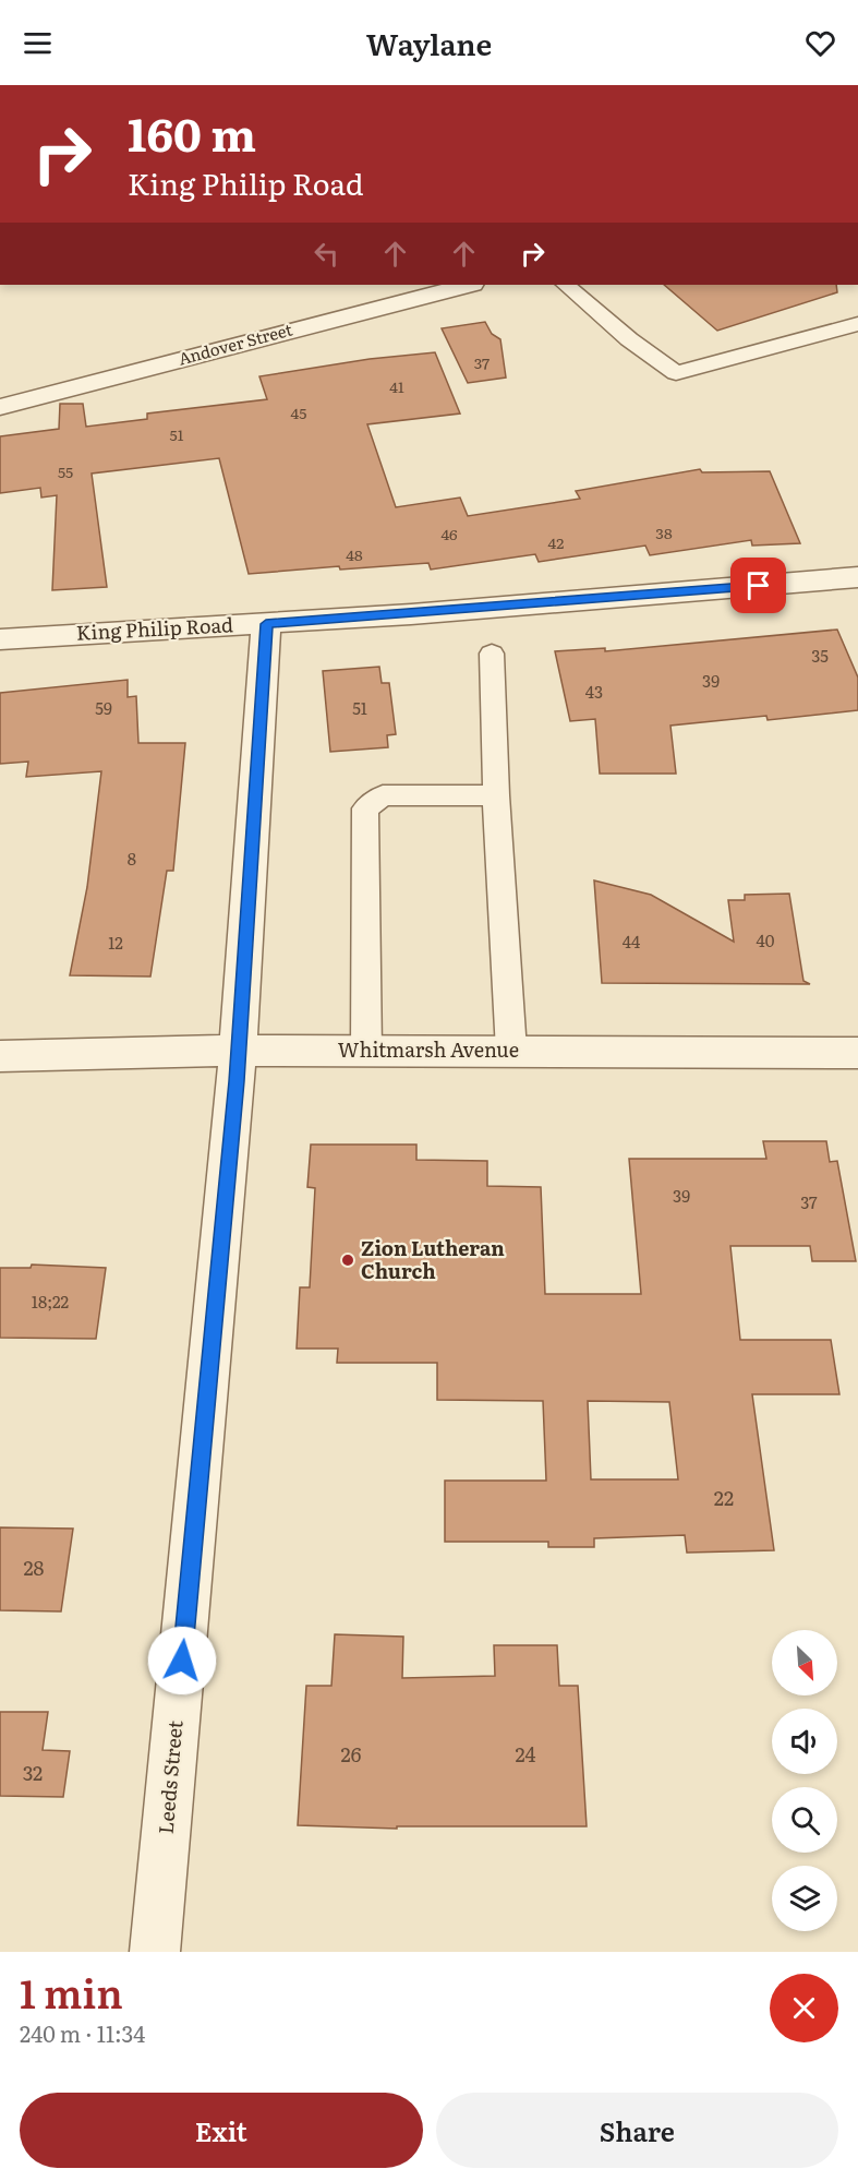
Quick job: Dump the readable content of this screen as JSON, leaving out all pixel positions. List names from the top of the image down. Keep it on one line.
{"streets":{"street":["Andover Street","King Philip Road","Whitmarsh Avenue","Leeds Street"]},"crossings":[["King Philip Road","Leeds Street"],["Whitmarsh Avenue","Leeds Street"]],"places":["Zion Lutheran Church"],"house_numbers":["37","41","45","51","55","38","46","42","48","35","39","43","59","51","8","40","44","12","39","37","18;22","22","28","26","24","32"],"north":"bottom right","page":{"header":"Waylane","turn":["160 m","King Philip Road"],"heading":["1 min","240 m · 11:34"],"buttons":["Exit","Share"]}}
